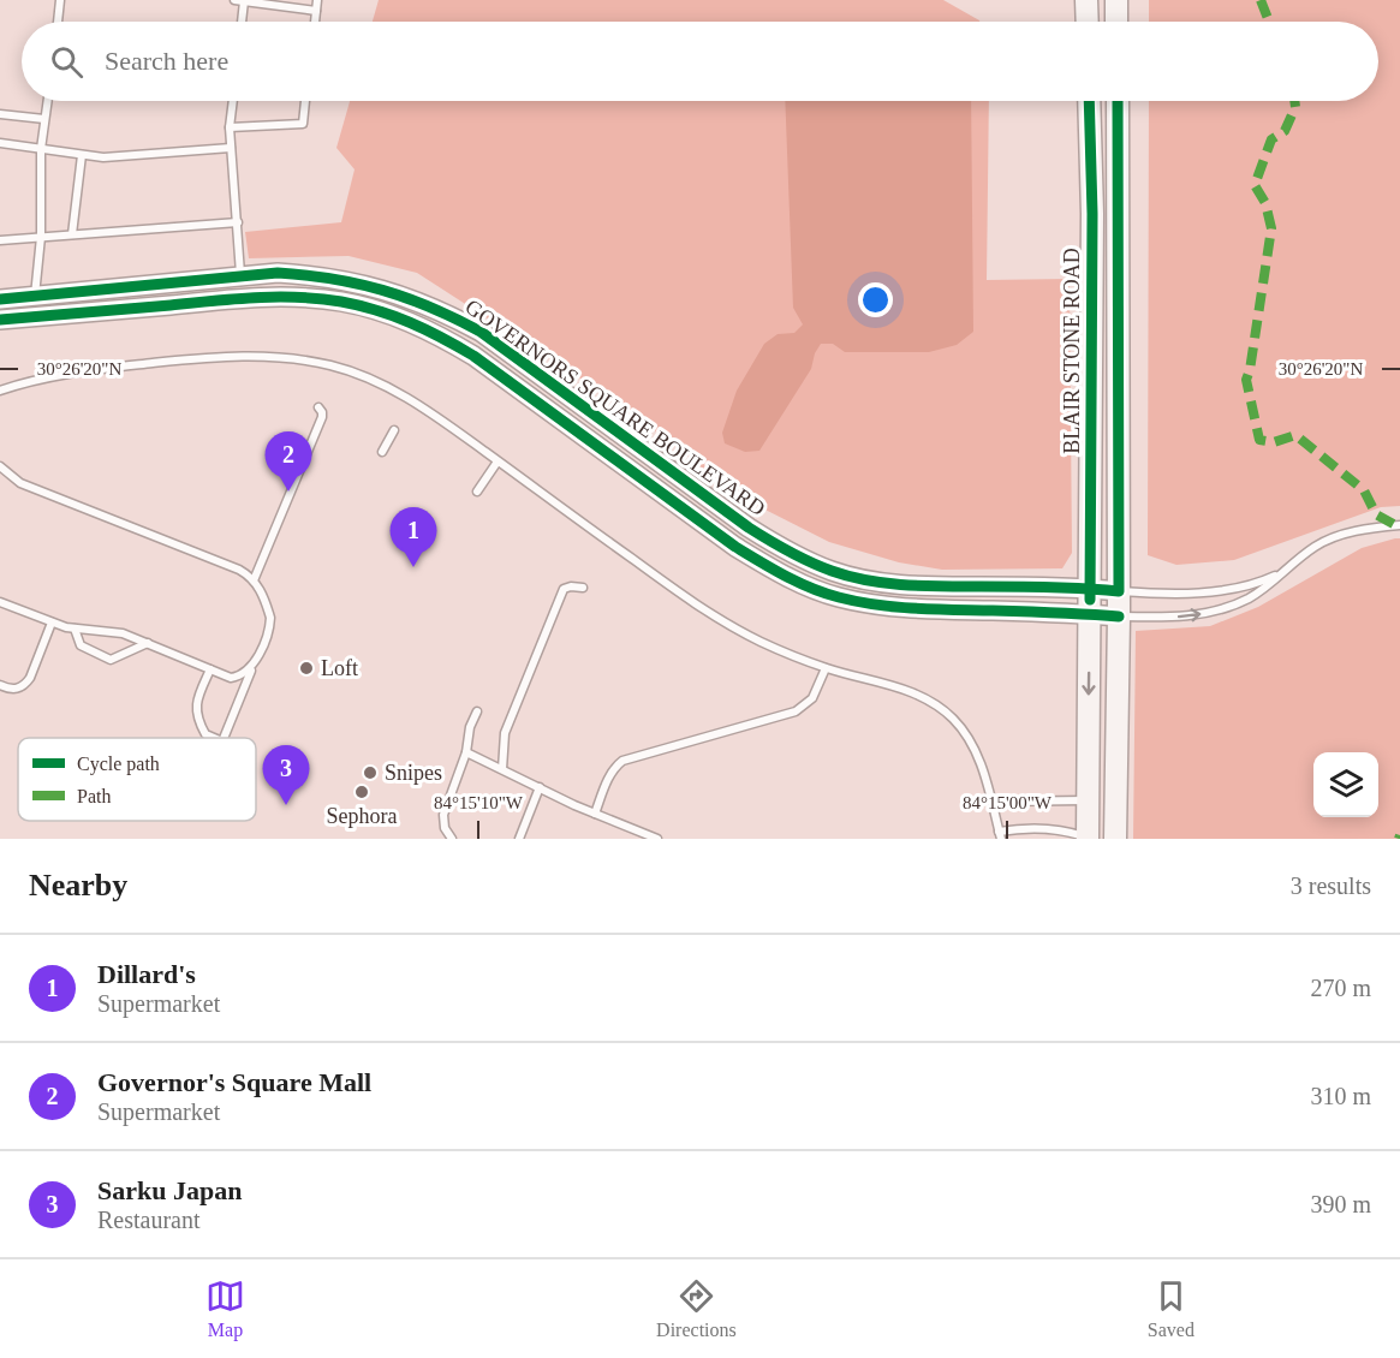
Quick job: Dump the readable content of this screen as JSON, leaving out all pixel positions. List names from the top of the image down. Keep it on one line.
{"streets":{"main road":["BLAIR STONE ROAD"],"street":["GOVERNORS SQUARE BOULEVARD"]},"crossings":[["BLAIR STONE ROAD","GOVERNORS SQUARE BOULEVARD"]],"places":["Loft","Snipes","Sephora"],"legend":["Cycle path","Path"],"page":{"search":"Search here","pins":["2","1","3"],"heading":["Nearby","3 results"],"list":[{"mark":"1","name":"Dillard's","note":"Supermarket","value":"270 m"},{"mark":"2","name":"Governor's Square Mall","note":"Supermarket","value":"310 m"},{"mark":"3","name":"Sarku Japan","note":"Restaurant","value":"390 m"}],"nav":["Map","Directions","Saved"]},"coordinates":["30°26'20\"N","84°15'10\"W","84°15'00\"W"]}
